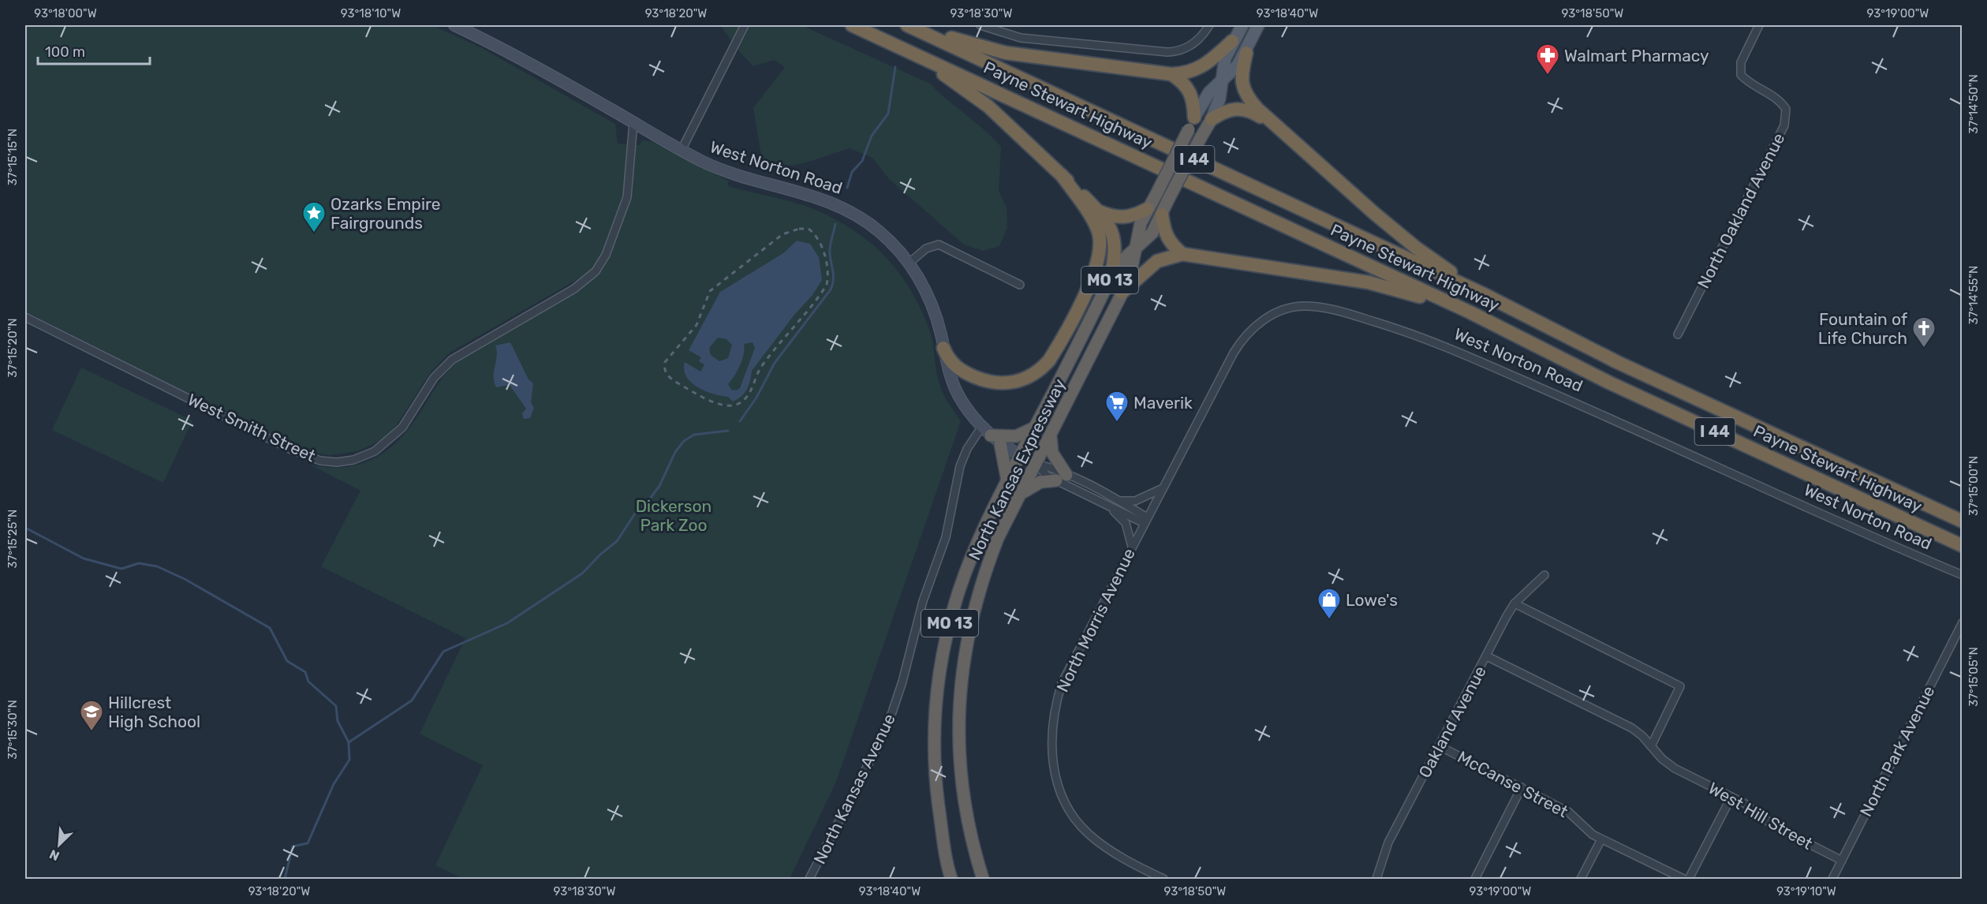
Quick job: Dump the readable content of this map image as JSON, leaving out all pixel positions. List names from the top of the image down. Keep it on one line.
{"streets":{"highway":["Payne Stewart Highway","I 44","MO 13","North Kansas Expressway"],"main road":["West Norton Road"],"street":["North Oakland Avenue","West Smith Street","North Morris Avenue","Oakland Avenue","North Park Avenue","McCanse Street","North Kansas Avenue","West Hill Street"]},"crossings":[["West Norton Road","West Smith Street"],["West Norton Road","North Kansas Expressway"],["West Norton Road","North Morris Avenue"],["West Norton Road","North Kansas Avenue"],["Oakland Avenue","McCanse Street"],["Oakland Avenue","West Hill Street"],["North Park Avenue","West Hill Street"]],"parks":["Dickerson Park Zoo"],"places":{"pharmacy":["Walmart Pharmacy"],"place":["Ozarks Empire Fairgrounds"],"church":["Fountain of Life Church"],"supermarket":["Maverik"],"shop":["Lowe's"],"school or university":["Hillcrest High School"]},"scale_bar":"100 m","north":"bottom left","coordinates":["93°18'00\"W","93°18'10\"W","93°18'20\"W","93°18'30\"W","93°18'40\"W","93°18'50\"W","93°19'00\"W","37°14'50\"N","37°15'15\"N","37°14'55\"N","37°15'20\"N","37°15'00\"N","37°15'25\"N","37°15'05\"N","37°15'30\"N","93°19'10\"W"]}
